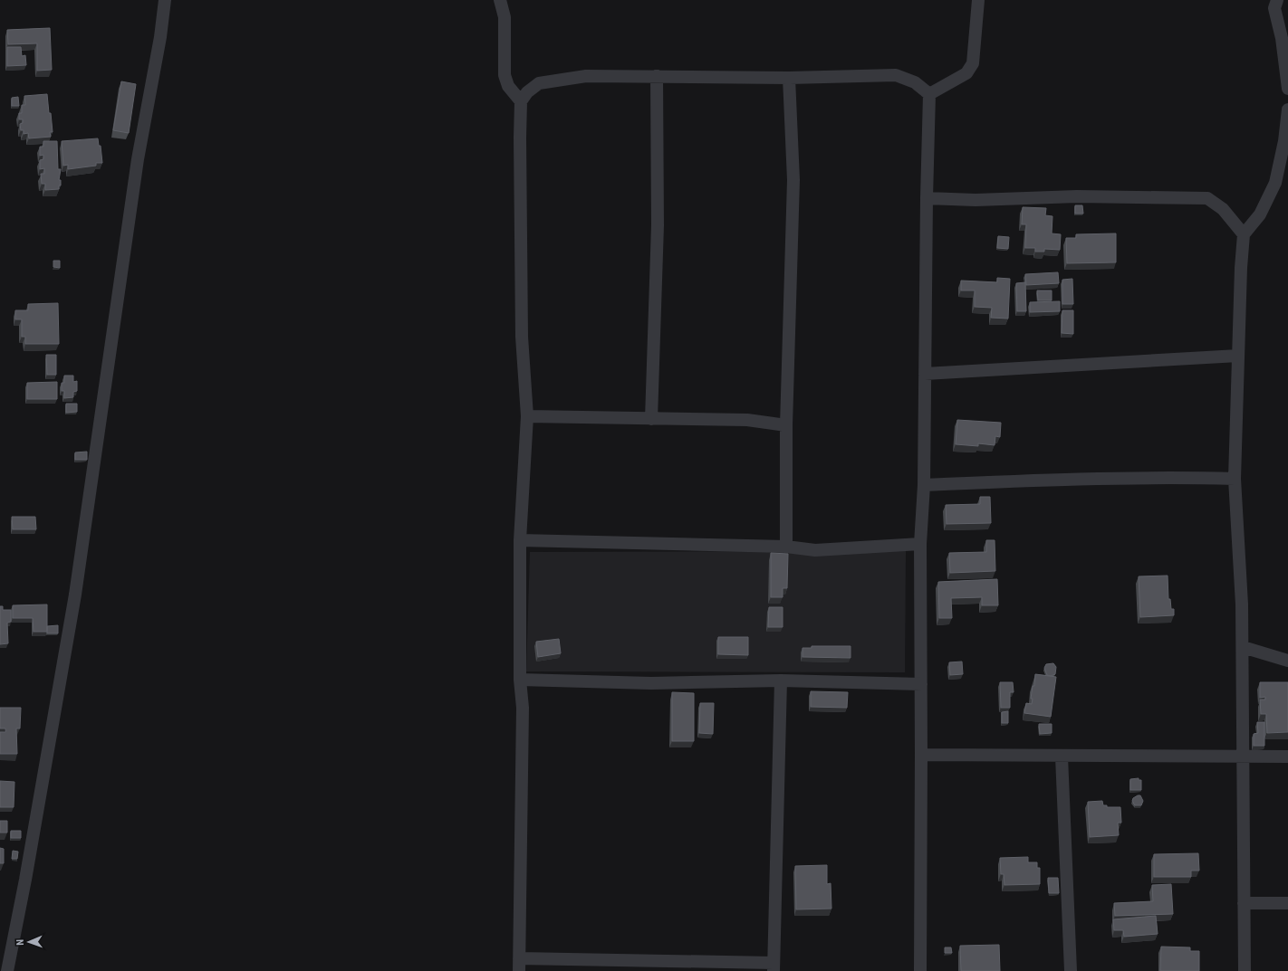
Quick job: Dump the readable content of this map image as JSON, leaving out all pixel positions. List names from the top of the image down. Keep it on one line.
{"north":"left"}
